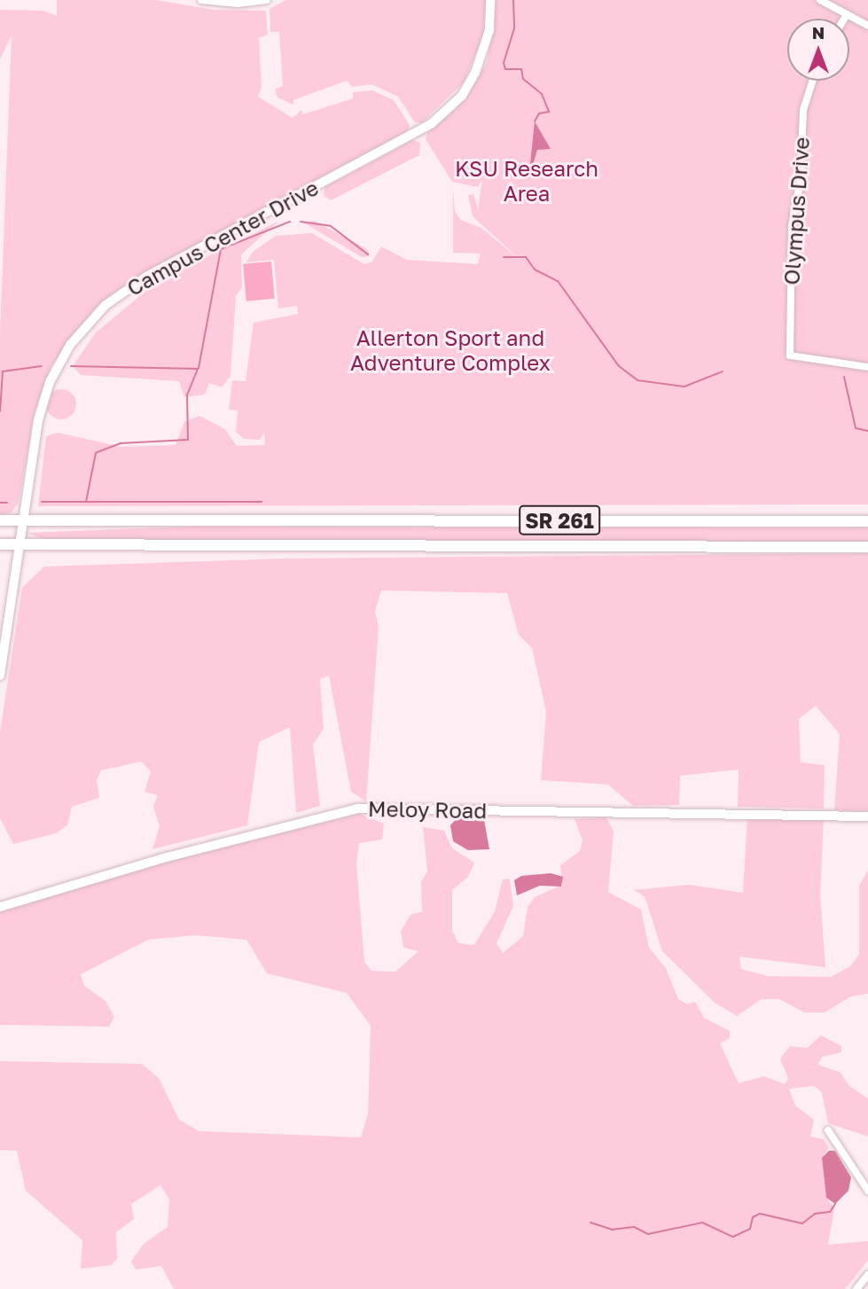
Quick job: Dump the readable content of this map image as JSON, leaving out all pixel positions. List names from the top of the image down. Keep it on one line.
{"streets":{"main road":["SR 261"],"street":["Olympus Drive","Campus Center Drive","Meloy Road"]},"crossings":[["Campus Center Drive","SR 261"]],"parks":["KSU Research Area","Allerton Sport and Adventure Complex"],"north":"top"}
